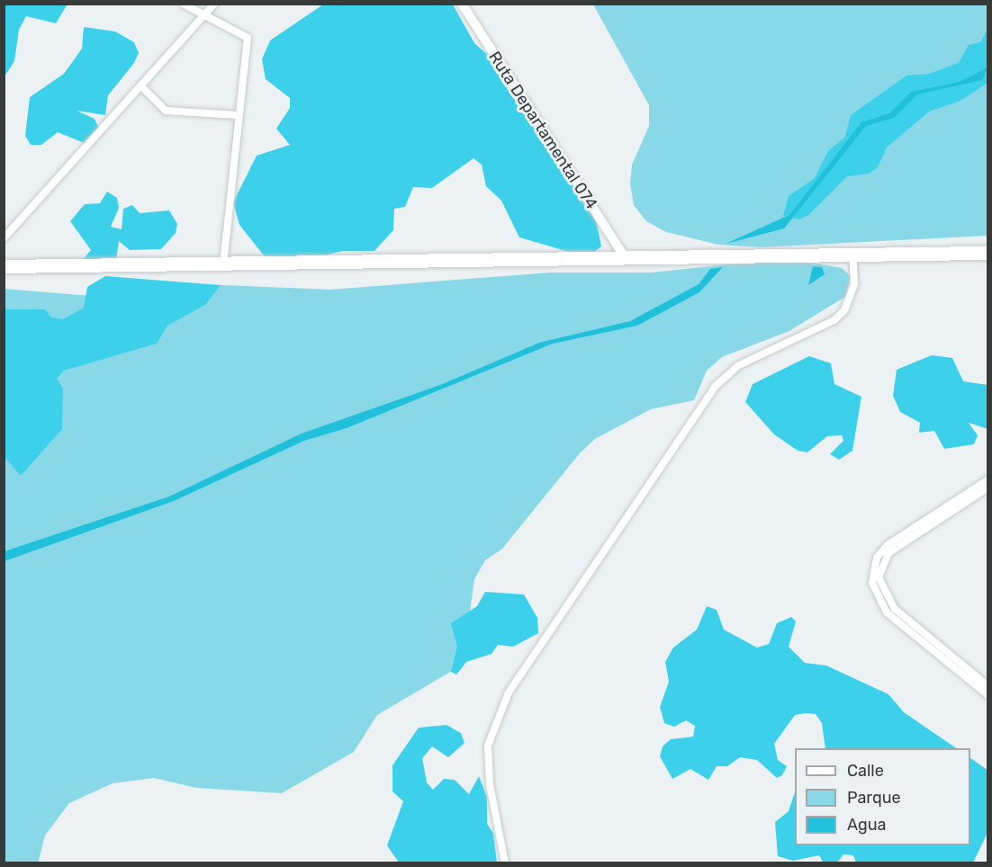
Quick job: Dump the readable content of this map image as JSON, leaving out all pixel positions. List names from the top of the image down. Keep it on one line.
{"streets":{"street":["Ruta Departamental 074"]},"legend":["Calle","Parque","Agua"]}
